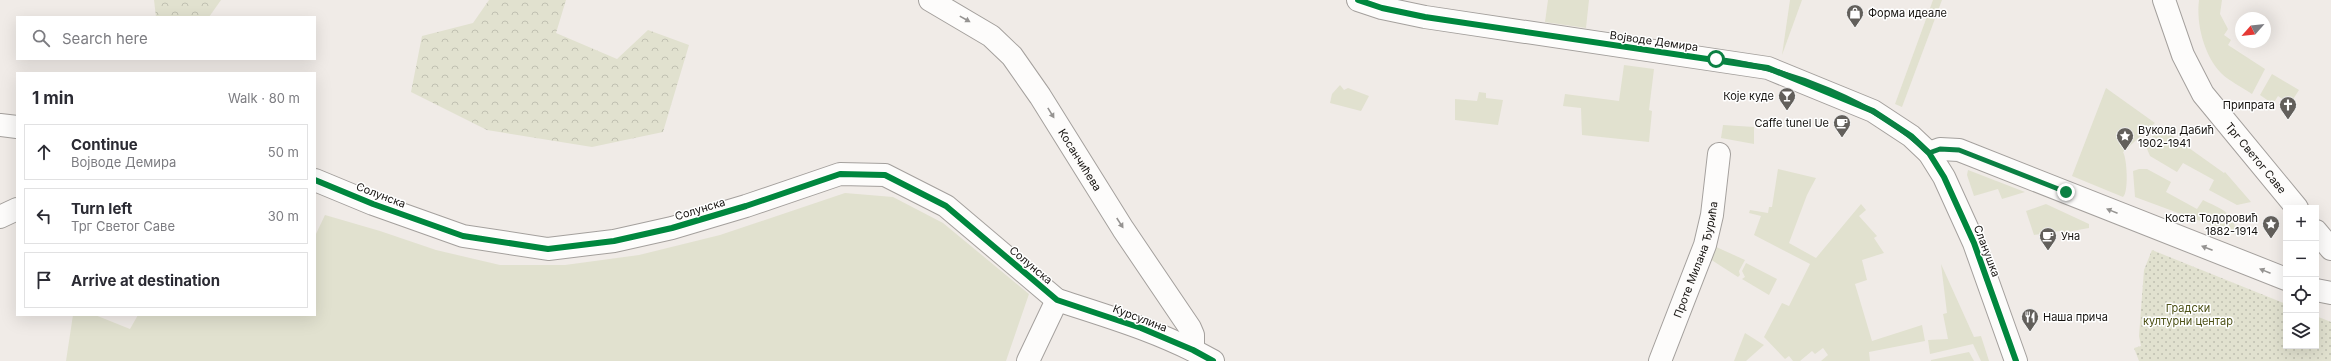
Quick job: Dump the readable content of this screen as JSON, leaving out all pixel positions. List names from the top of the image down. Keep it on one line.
{"streets":{"street":["Војводе Демира","Трг Светог Саве","Косанчићева","Солунска","Сланушка","Проте Милана Ђурића","Курсулина"]},"crossings":[["Војводе Демира","Сланушка"],["Косанчићева","Курсулина"],["Солунска","Курсулина"]],"one_way":["Косанчићева"],"parks":["Градски културни центар"],"places":{"shop":["Форма идеале"],"bar":["Које куде"],"church":["Припрата"],"cafe":["Caffe tunel Ue","Уна"],"place":["Вукола Дабић 1902-1941","Коста Тодоровић 1882-1914"],"restaurant":["Наша прича"]},"north":"bottom left","page":{"search":"Search here","heading":["1 min","Walk · 80 m"],"list":[["Continue","Војводе Демира","50 m"],["Turn left","Трг Светог Саве","30 m"],"Arrive at destination"],"map_buttons":["+","−"]}}
